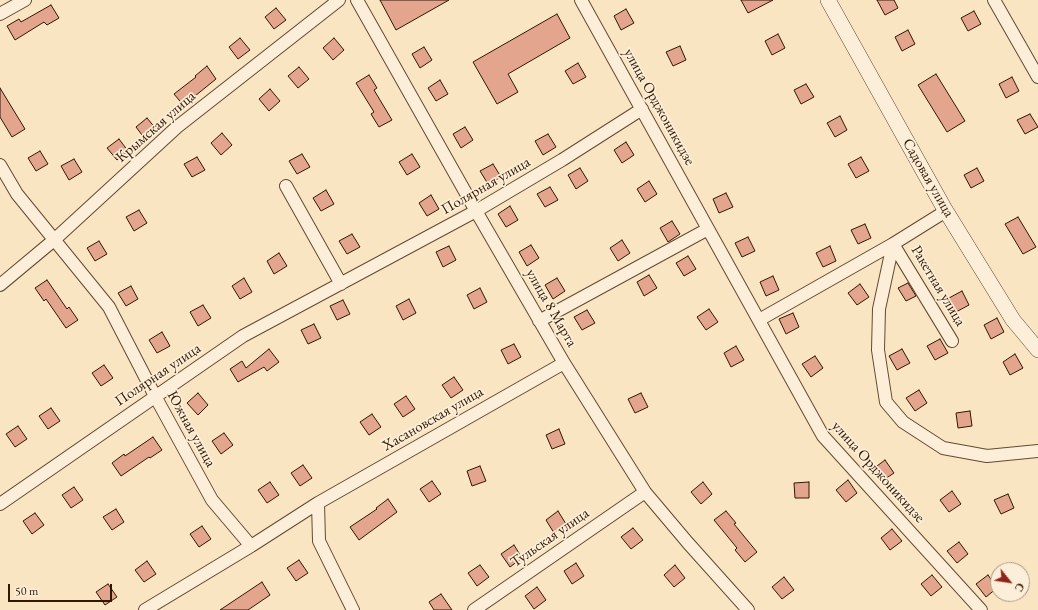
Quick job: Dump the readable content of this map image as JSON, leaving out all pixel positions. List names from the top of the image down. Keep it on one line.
{"streets":{"street":["улица Орджоникидзе","Крымская улица","Садовая улица","Полярная улица","Ракетная улица","улица 8 Марта","Хасановская улица","Южная улица","Тульская улица"]},"crossings":[["улица Орджоникидзе","Полярная улица"],["Крымская улица","Южная улица"],["Полярная улица","улица 8 Марта"],["Полярная улица","Южная улица"],["улица 8 Марта","Хасановская улица"],["улица 8 Марта","Тульская улица"]],"scale_bar":"50 m","north":"bottom right"}
